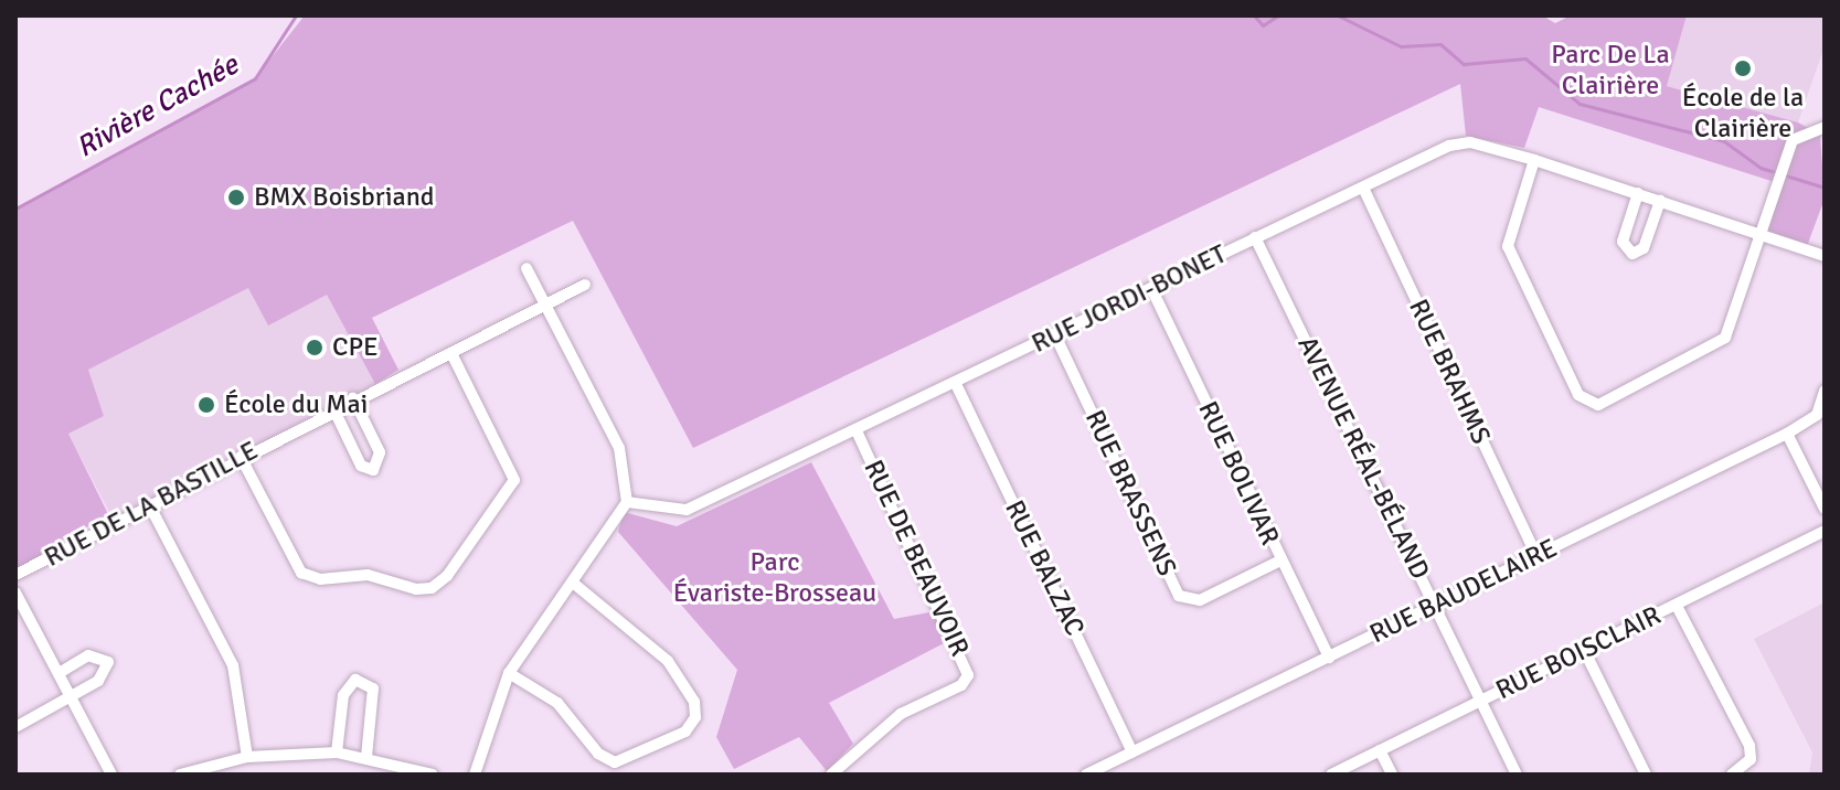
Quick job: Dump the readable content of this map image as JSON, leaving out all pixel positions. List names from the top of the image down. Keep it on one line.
{"streets":{"street":["RUE JORDI-BONET","RUE BRAHMS","AVENUE RÉAL-BÉLAND","RUE BOLIVAR","RUE BRASSENS","RUE DE LA BASTILLE","RUE DE BEAUVOIR","RUE BALZAC","RUE BAUDELAIRE","RUE BOISCLAIR"]},"crossings":[["RUE JORDI-BONET","RUE BRAHMS"],["RUE JORDI-BONET","AVENUE RÉAL-BÉLAND"],["RUE JORDI-BONET","RUE BOLIVAR"],["RUE JORDI-BONET","RUE BRASSENS"],["RUE JORDI-BONET","RUE DE BEAUVOIR"],["RUE JORDI-BONET","RUE BALZAC"],["RUE BRAHMS","RUE BAUDELAIRE"],["AVENUE RÉAL-BÉLAND","RUE BAUDELAIRE"],["AVENUE RÉAL-BÉLAND","RUE BOISCLAIR"],["RUE BOLIVAR","RUE BRASSENS"],["RUE BOLIVAR","RUE BAUDELAIRE"],["RUE BALZAC","RUE BAUDELAIRE"]],"water":["Rivière Cachée"],"parks":["Parc De La Clairière","Parc Évariste-Brosseau"],"places":["École de la Clairière","BMX Boisbriand","CPE","École du Mai"]}
